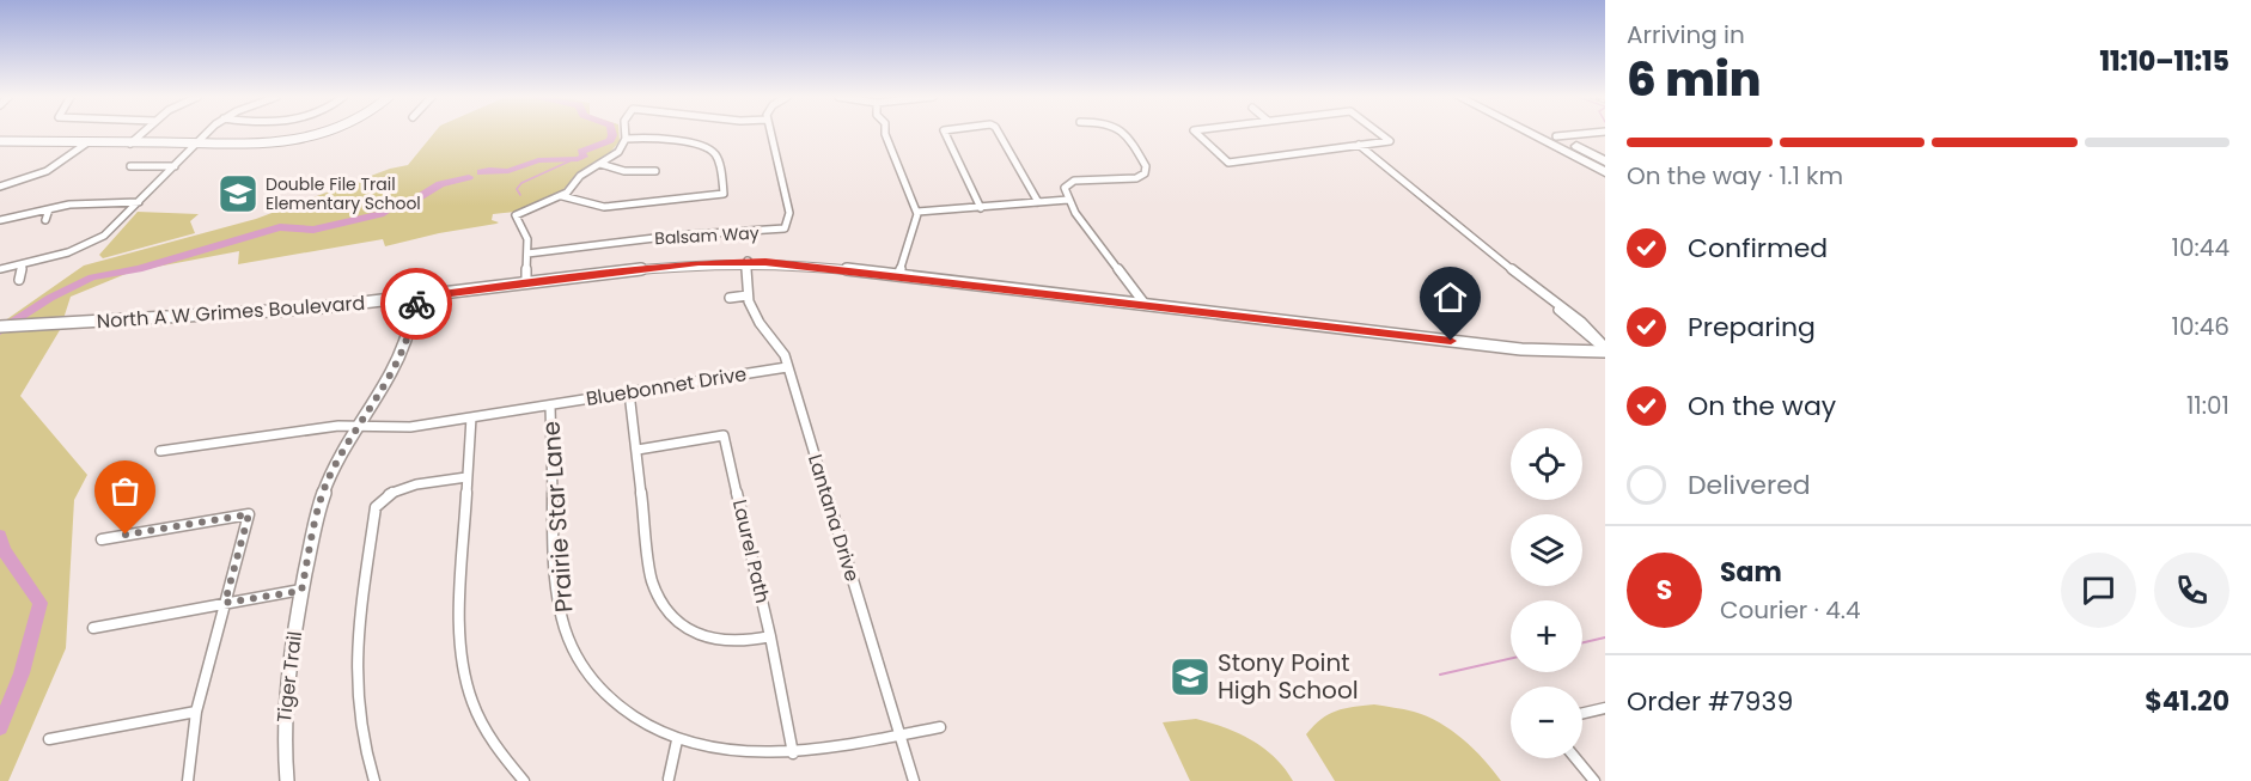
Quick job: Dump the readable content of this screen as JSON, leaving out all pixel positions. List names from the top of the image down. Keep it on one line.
{"streets":{"main road":["North A W Grimes Boulevard","Tiger Trail"],"street":["Balsam Way","Bluebonnet Drive","Prairie Star Lane","Lantana Drive","Laurel Path"]},"crossings":[["North A W Grimes Boulevard","Lantana Drive"],["North A W Grimes Boulevard","Tiger Trail"],["Bluebonnet Drive","Prairie Star Lane"],["Bluebonnet Drive","Lantana Drive"],["Bluebonnet Drive","Tiger Trail"],["Prairie Star Lane","Lantana Drive"],["Prairie Star Lane","Laurel Path"]],"places":{"school or university":["Double File Trail Elementary School","Stony Point High School"]},"page":{"heading":["6 min","Arriving in","11:10–11:15"],"panel":["Sam","Courier · 4.4","Order #7939","$41.20"],"bar":"On the way · 1.1 km","list":[["Confirmed","10:44"],["Preparing","10:46"],["On the way","11:01"],"Delivered"],"map_buttons":["+","−"],"round":"S"}}
